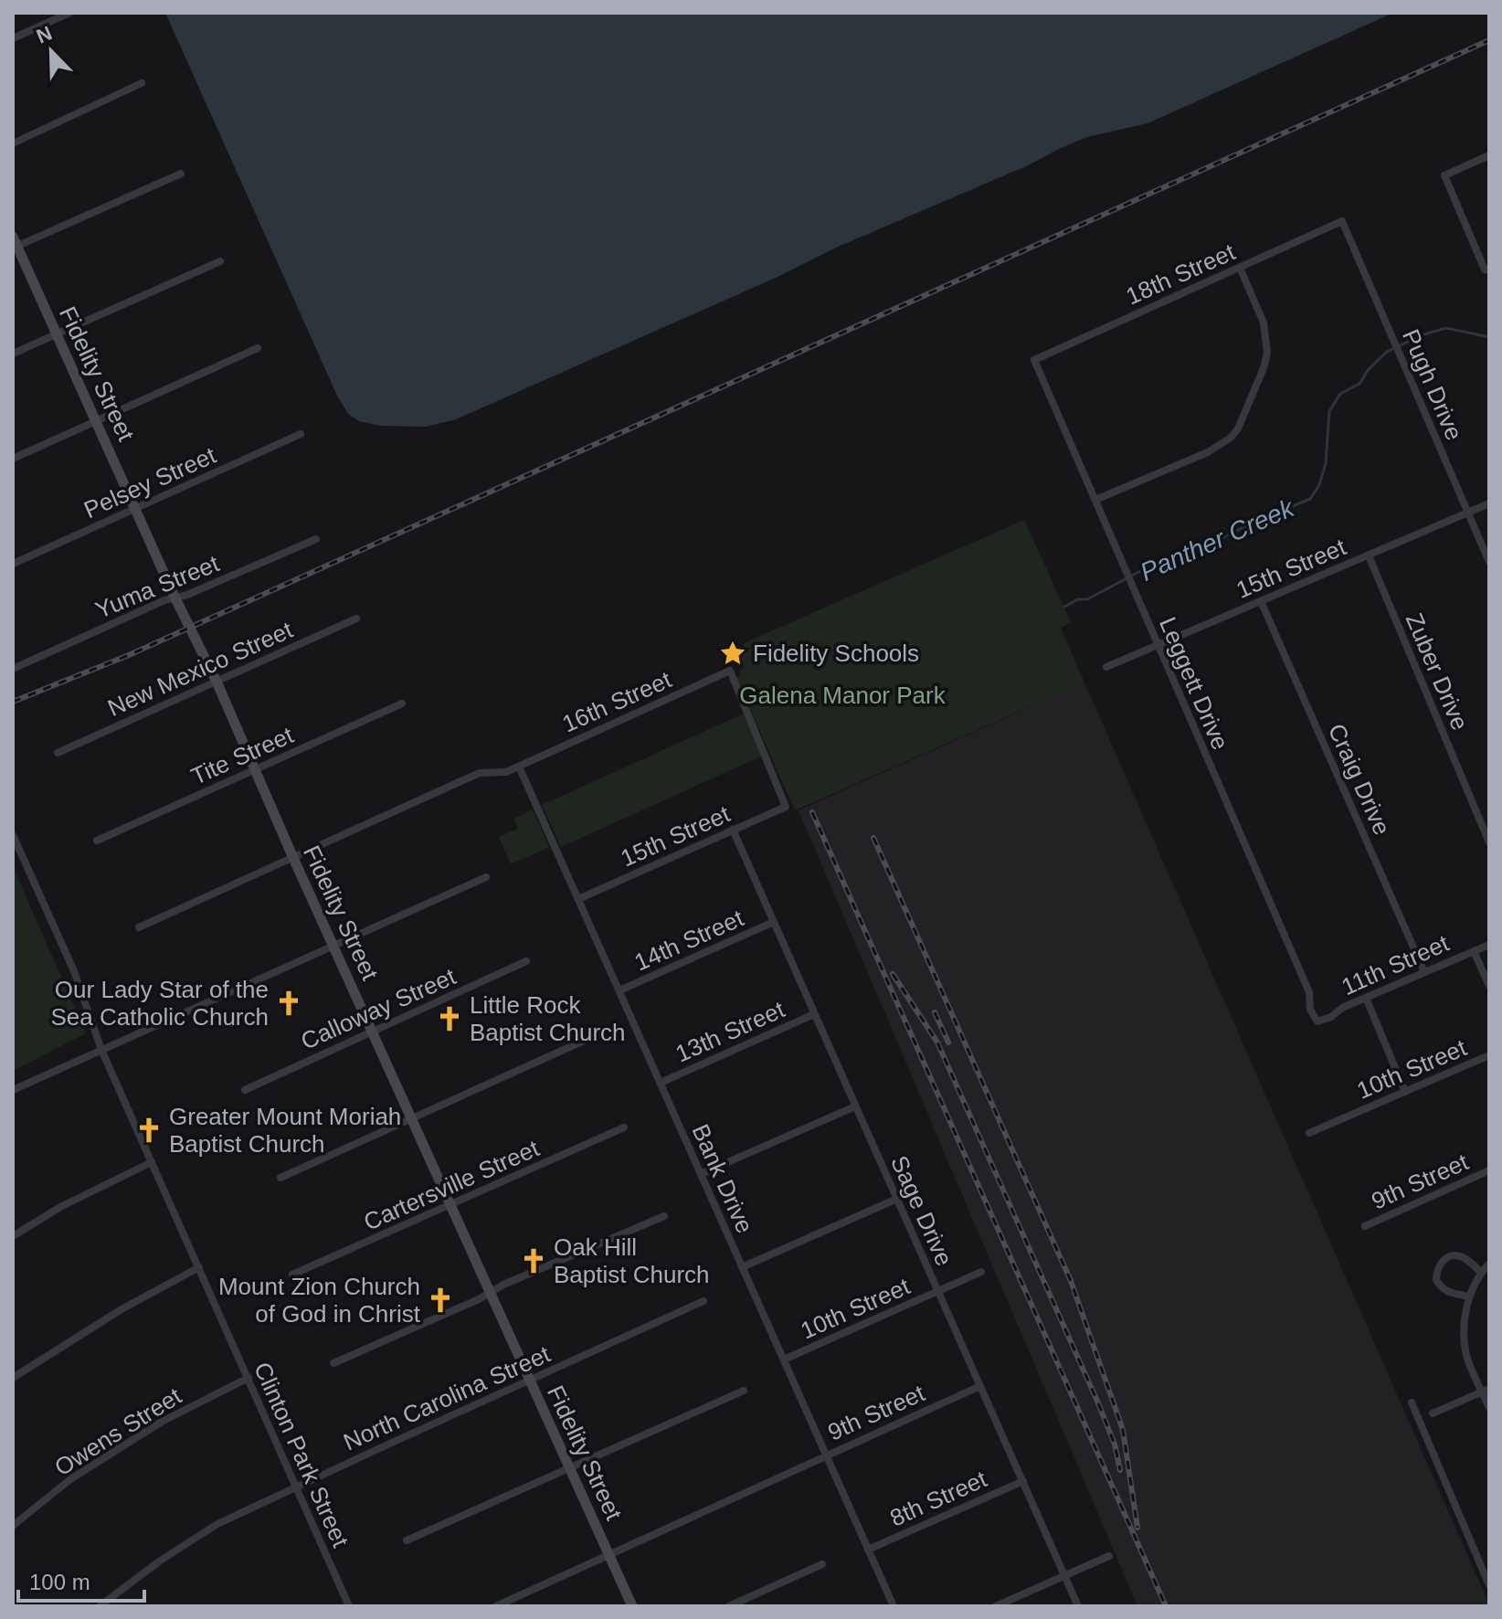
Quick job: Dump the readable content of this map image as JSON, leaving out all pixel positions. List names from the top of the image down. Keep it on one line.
{"streets":{"main road":["Fidelity Street"],"street":["18th Street","Pugh Drive","Pelsey Street","15th Street","Yuma Street","New Mexico Street","Zuber Drive","Leggett Drive","16th Street","Tite Street","Craig Drive","14th Street","11th Street","Calloway Street","13th Street","10th Street","Bank Drive","9th Street","Cartersville Street","Sage Drive","North Carolina Street","Owens Street","Clinton Park Street","8th Street"]},"crossings":[["18th Street","Pugh Drive"],["18th Street","Leggett Drive"],["Fidelity Street","Pelsey Street"],["Fidelity Street","Yuma Street"],["Fidelity Street","New Mexico Street"],["Fidelity Street","16th Street"],["Fidelity Street","Tite Street"],["Fidelity Street","Calloway Street"],["Fidelity Street","9th Street"],["Fidelity Street","Cartersville Street"],["Fidelity Street","North Carolina Street"],["Pugh Drive","15th Street"],["15th Street","Zuber Drive"],["15th Street","Leggett Drive"],["15th Street","16th Street"],["15th Street","Craig Drive"],["15th Street","Bank Drive"],["15th Street","Sage Drive"],["Leggett Drive","11th Street"],["16th Street","Bank Drive"],["Craig Drive","11th Street"],["14th Street","Bank Drive"],["14th Street","Sage Drive"],["13th Street","Bank Drive"],["13th Street","Sage Drive"],["10th Street","Bank Drive"],["10th Street","Sage Drive"],["Bank Drive","9th Street"],["Bank Drive","8th Street"],["9th Street","Sage Drive"],["Sage Drive","8th Street"],["North Carolina Street","Clinton Park Street"],["Owens Street","Clinton Park Street"]],"water":["Panther Creek"],"parks":["Galena Manor Park"],"places":{"place":["Fidelity Schools"],"church":["Our Lady Star of the Sea Catholic Church","Little Rock Baptist Church","Greater Mount Moriah Baptist Church","Oak Hill Baptist Church","Mount Zion Church of God in Christ"]},"scale_bar":"100 m","north":"top left"}
